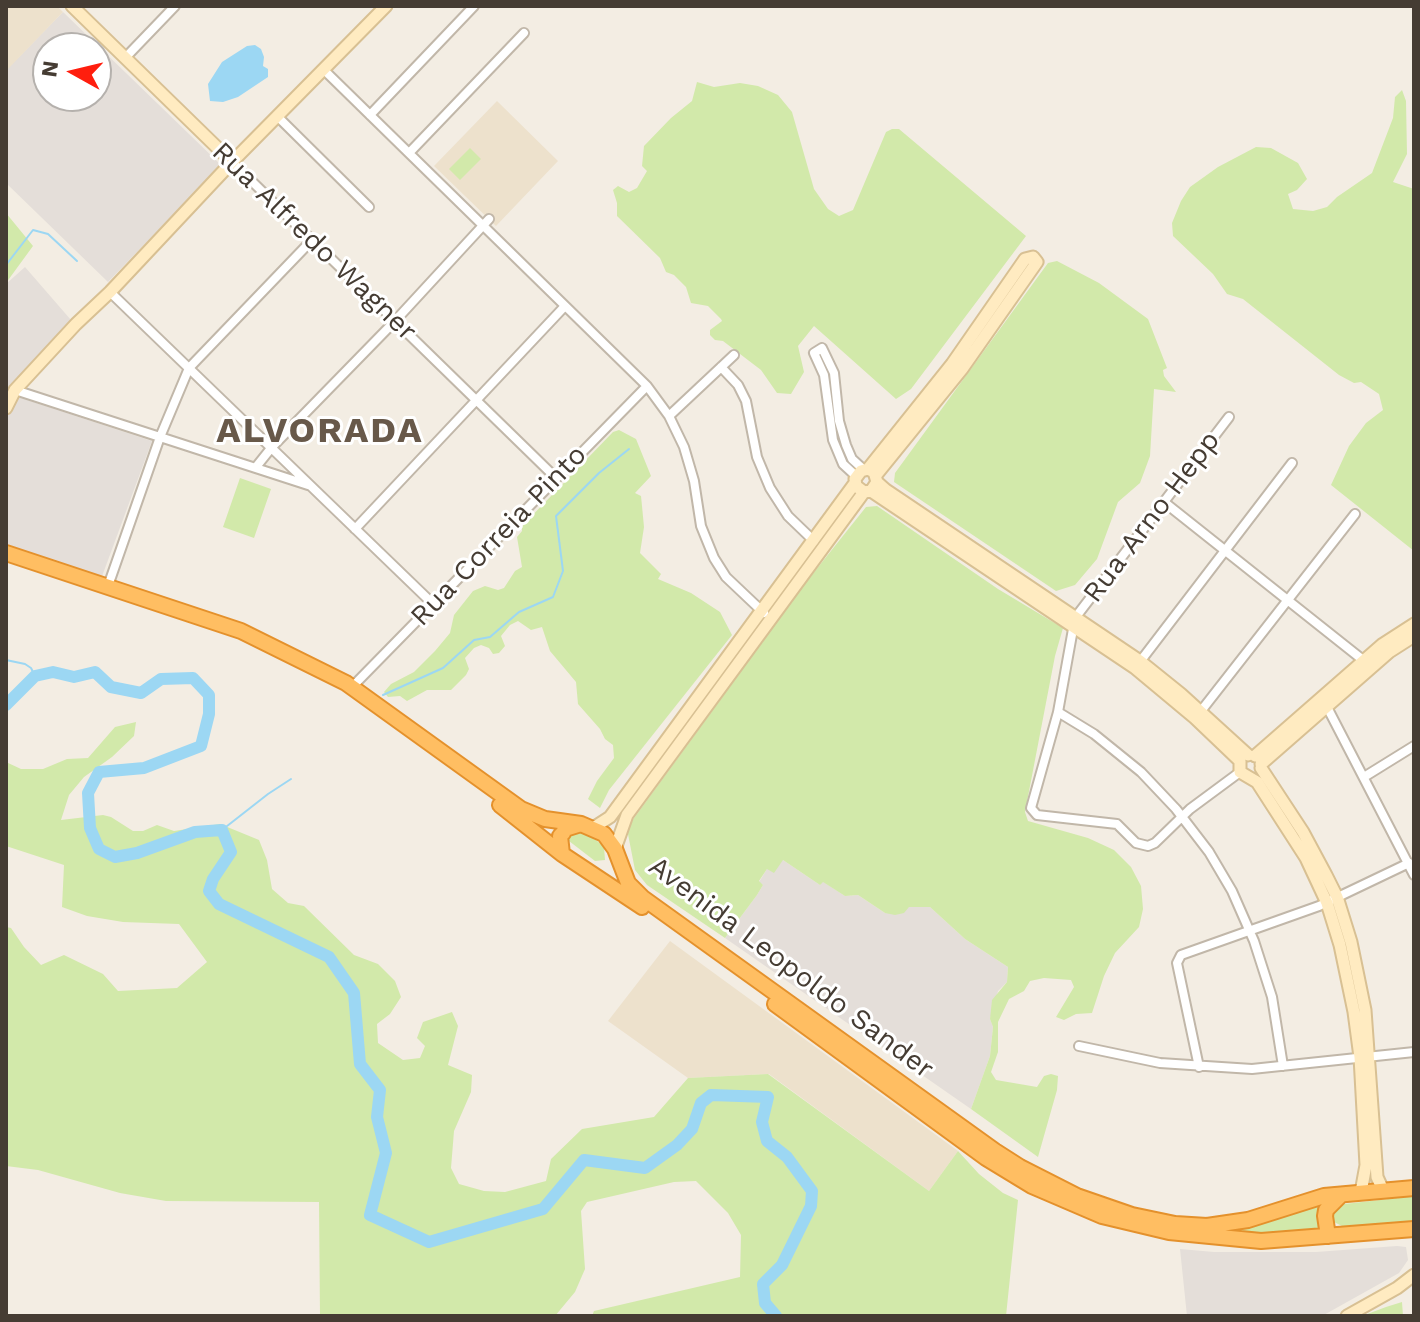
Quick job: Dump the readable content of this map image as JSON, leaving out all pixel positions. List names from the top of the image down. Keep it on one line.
{"streets":{"highway":["Avenida Leopoldo Sander"],"street":["Rua Alfredo Wagner","Rua Arno Hepp","Rua Correia Pinto"]},"crossings":[["Rua Alfredo Wagner","Rua Correia Pinto"]],"districts":["ALVORADA"],"north":"left"}
